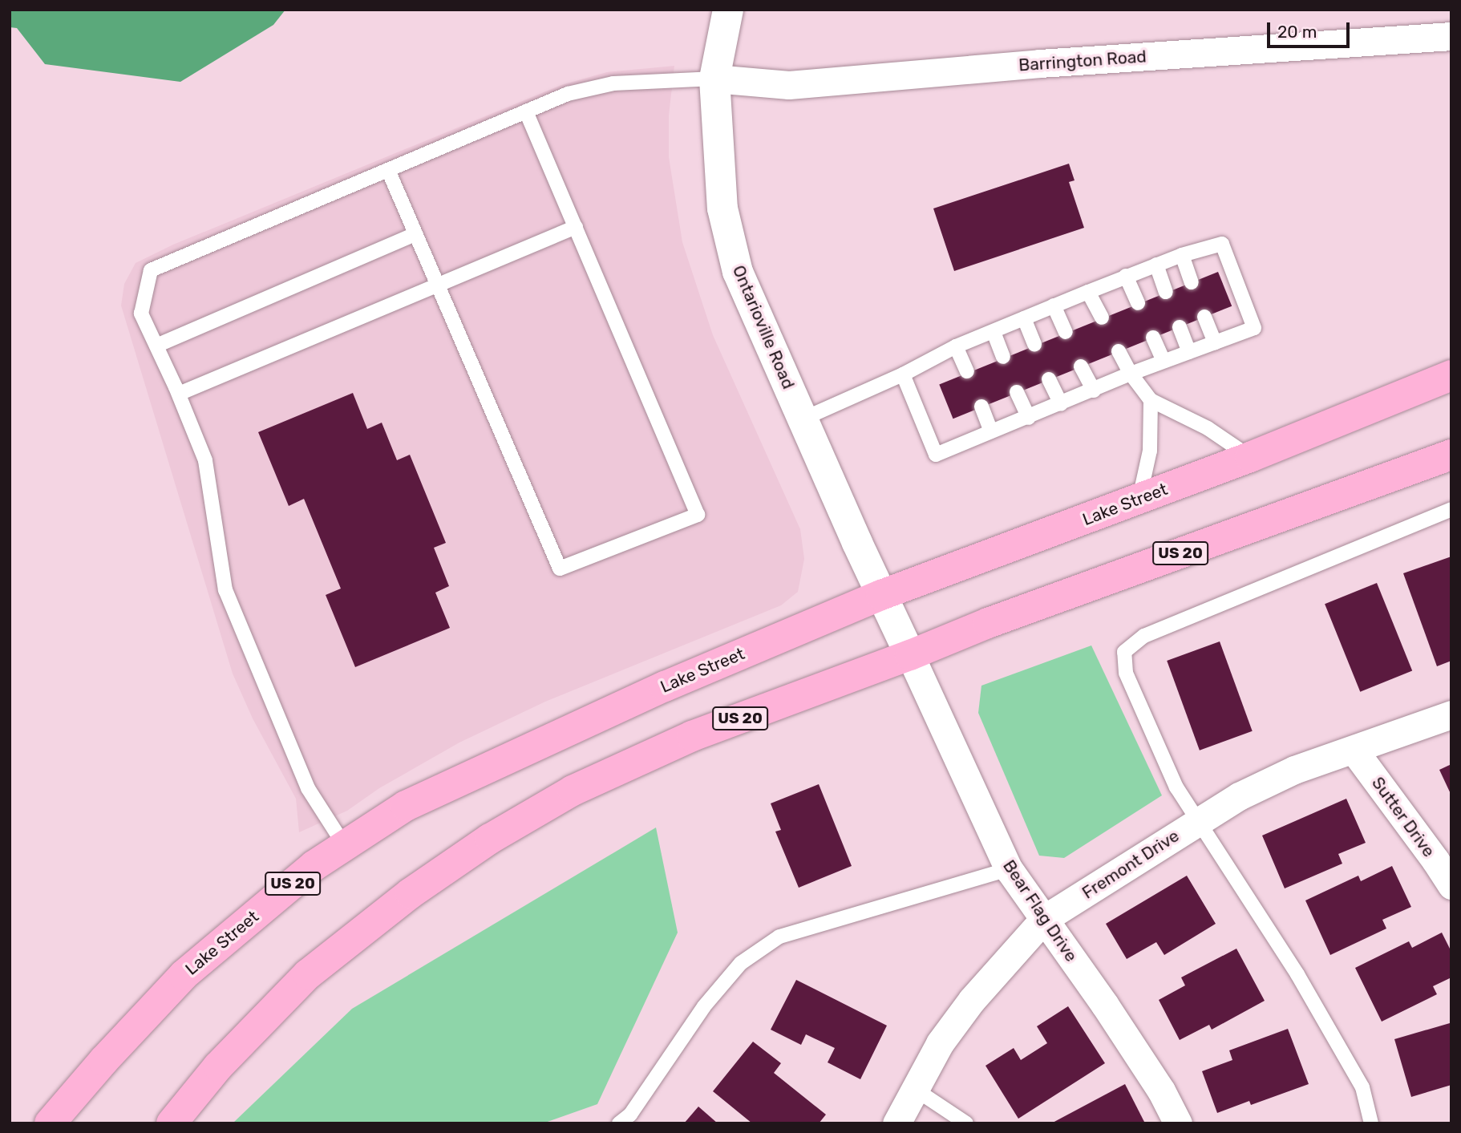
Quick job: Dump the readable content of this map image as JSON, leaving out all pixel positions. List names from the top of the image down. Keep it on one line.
{"streets":{"highway":["Lake Street","US 20"],"street":["Barrington Road","Ontarioville Road","Sutter Drive","Fremont Drive","Bear Flag Drive"]},"crossings":[["Barrington Road","Ontarioville Road"],["Ontarioville Road","Lake Street"],["Ontarioville Road","Bear Flag Drive"],["Lake Street","Bear Flag Drive"],["US 20","Bear Flag Drive"],["Sutter Drive","Fremont Drive"],["Fremont Drive","Bear Flag Drive"]],"scale_bar":"20 m"}
